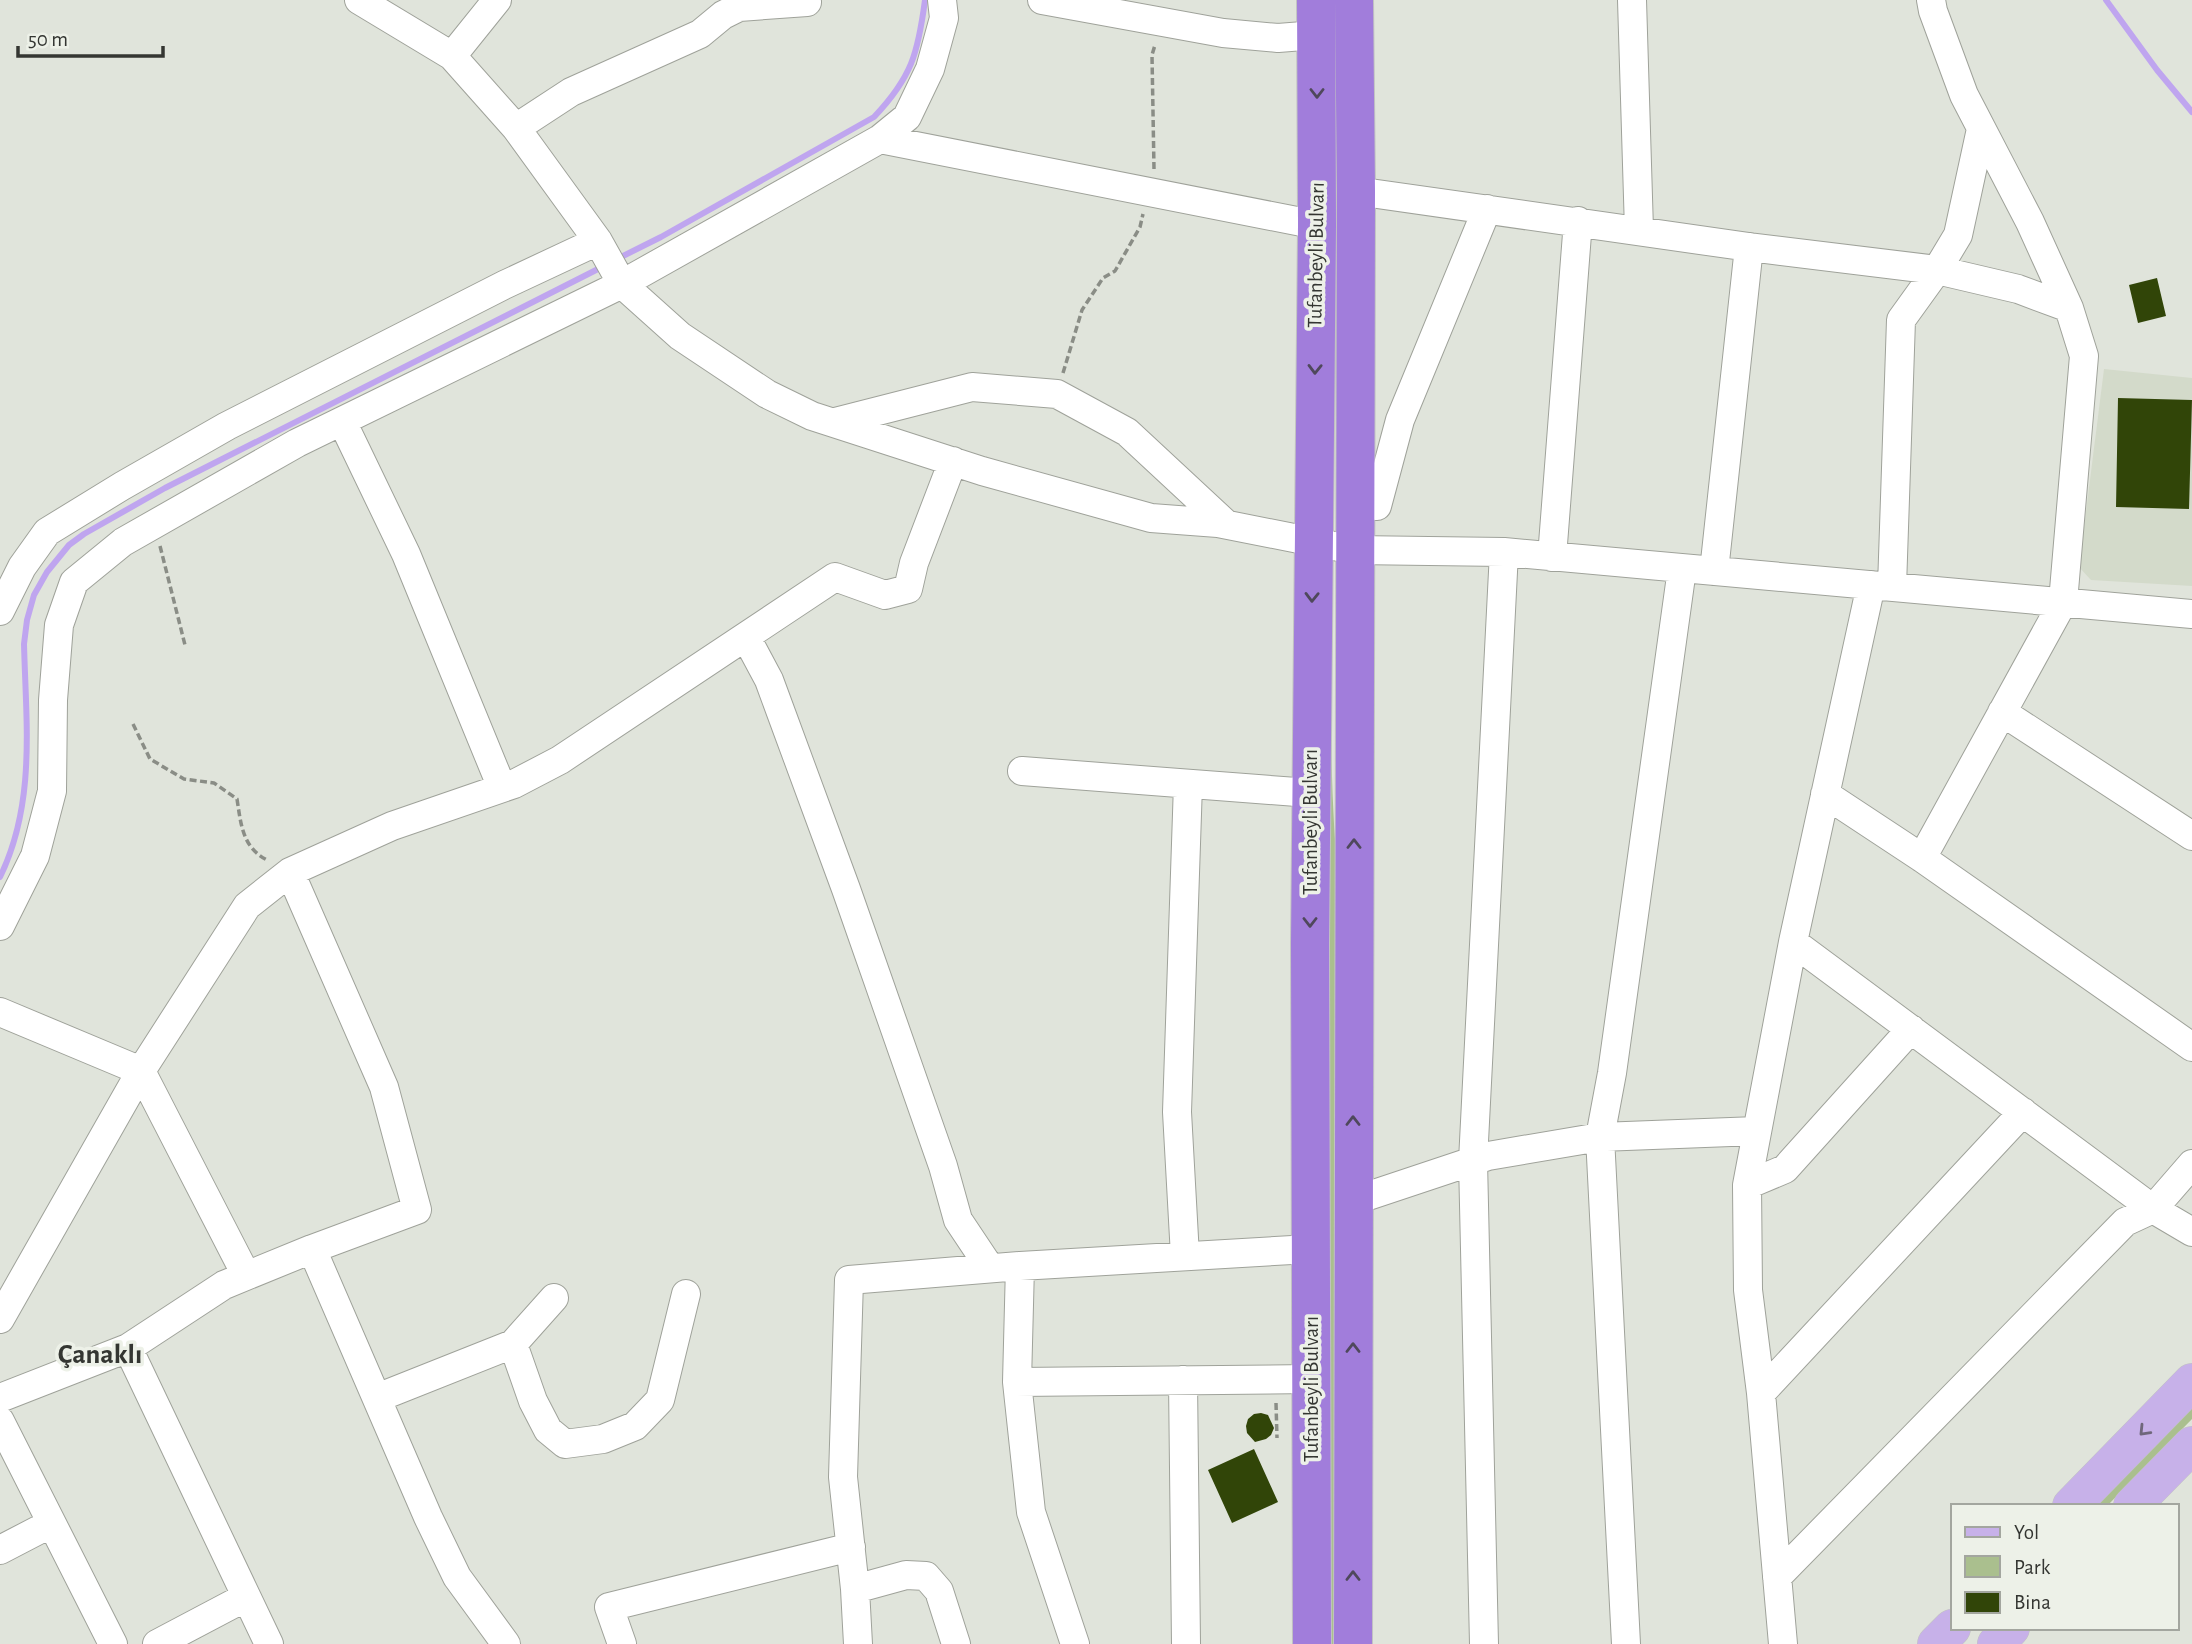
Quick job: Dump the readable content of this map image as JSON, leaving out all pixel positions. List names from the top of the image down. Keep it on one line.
{"streets":{"highway":["Tufanbeyli Bulvarı"]},"districts":["Çanaklı"],"legend":["Yol","Park","Bina"],"scale_bar":"50 m"}
